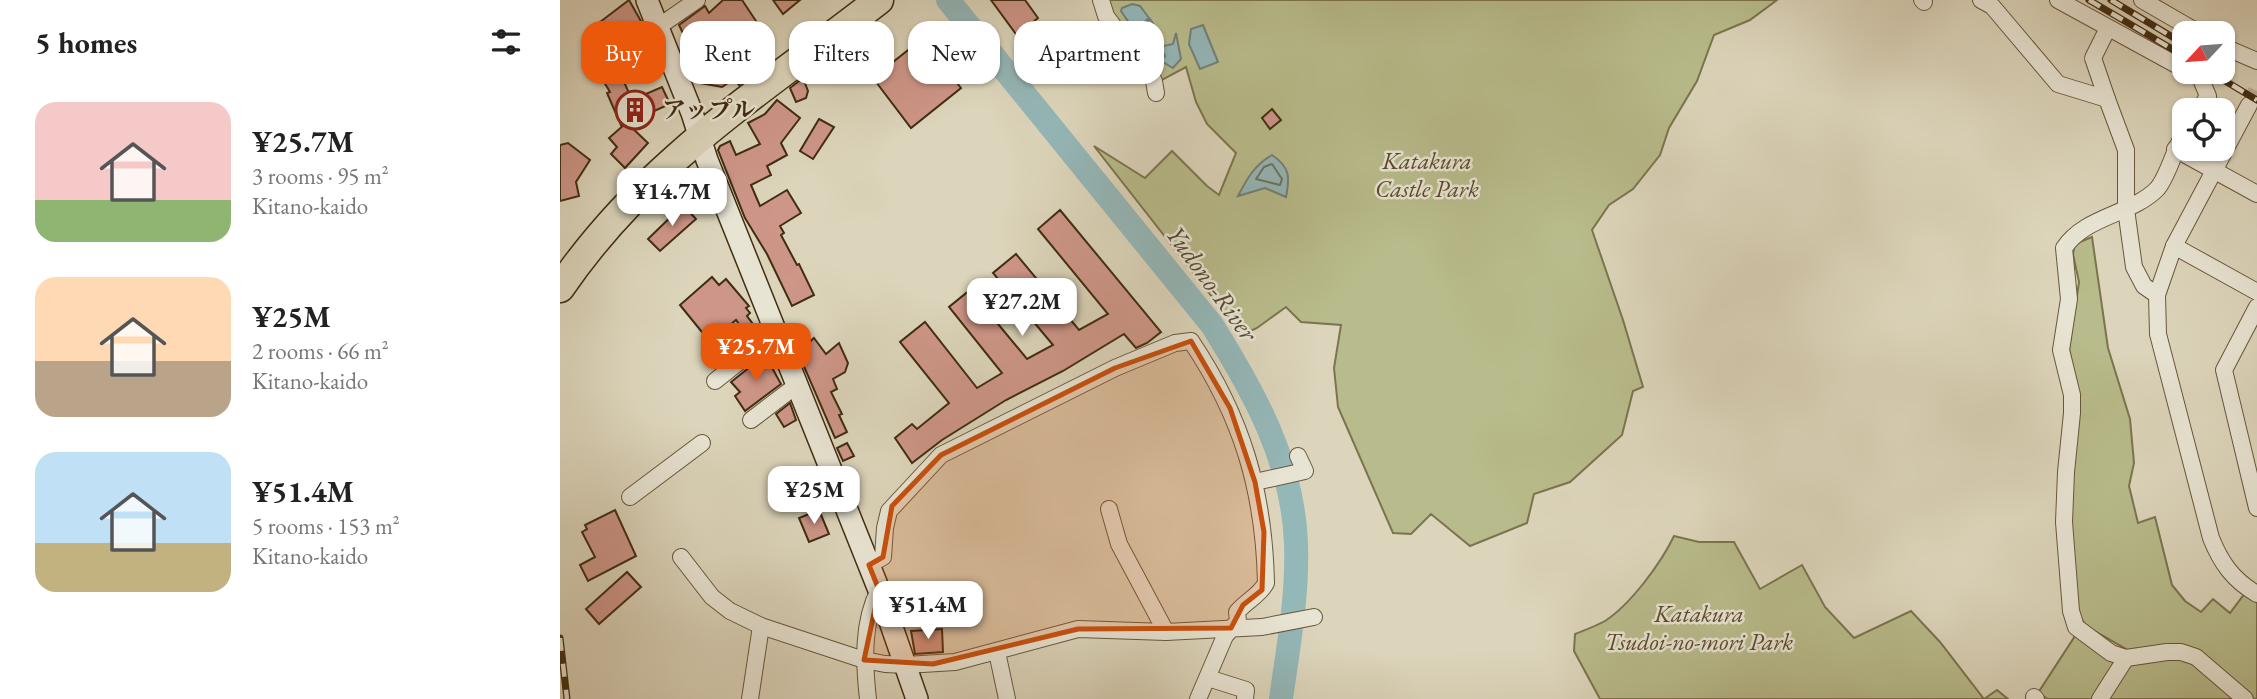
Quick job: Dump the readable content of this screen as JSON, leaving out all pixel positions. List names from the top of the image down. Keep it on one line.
{"water":["Yudono-River"],"parks":["Katakura Castle Park","Katakura Tsudoi-no-mori Park"],"places":{"building":["アップル"]},"north":"bottom left","page":{"heading":"5 homes","chip":["Buy","Rent","Filters","New","Apartment"],"list":[{"name":"¥25.7M","note":"3 rooms · 95 m² · Kitano-kaido"},{"name":"¥25M","note":"2 rooms · 66 m² · Kitano-kaido"},{"name":"¥51.4M","note":"5 rooms · 153 m² · Kitano-kaido"}],"price":["¥14.7M","¥27.2M","¥25.7M","¥25M","¥51.4M"]}}
